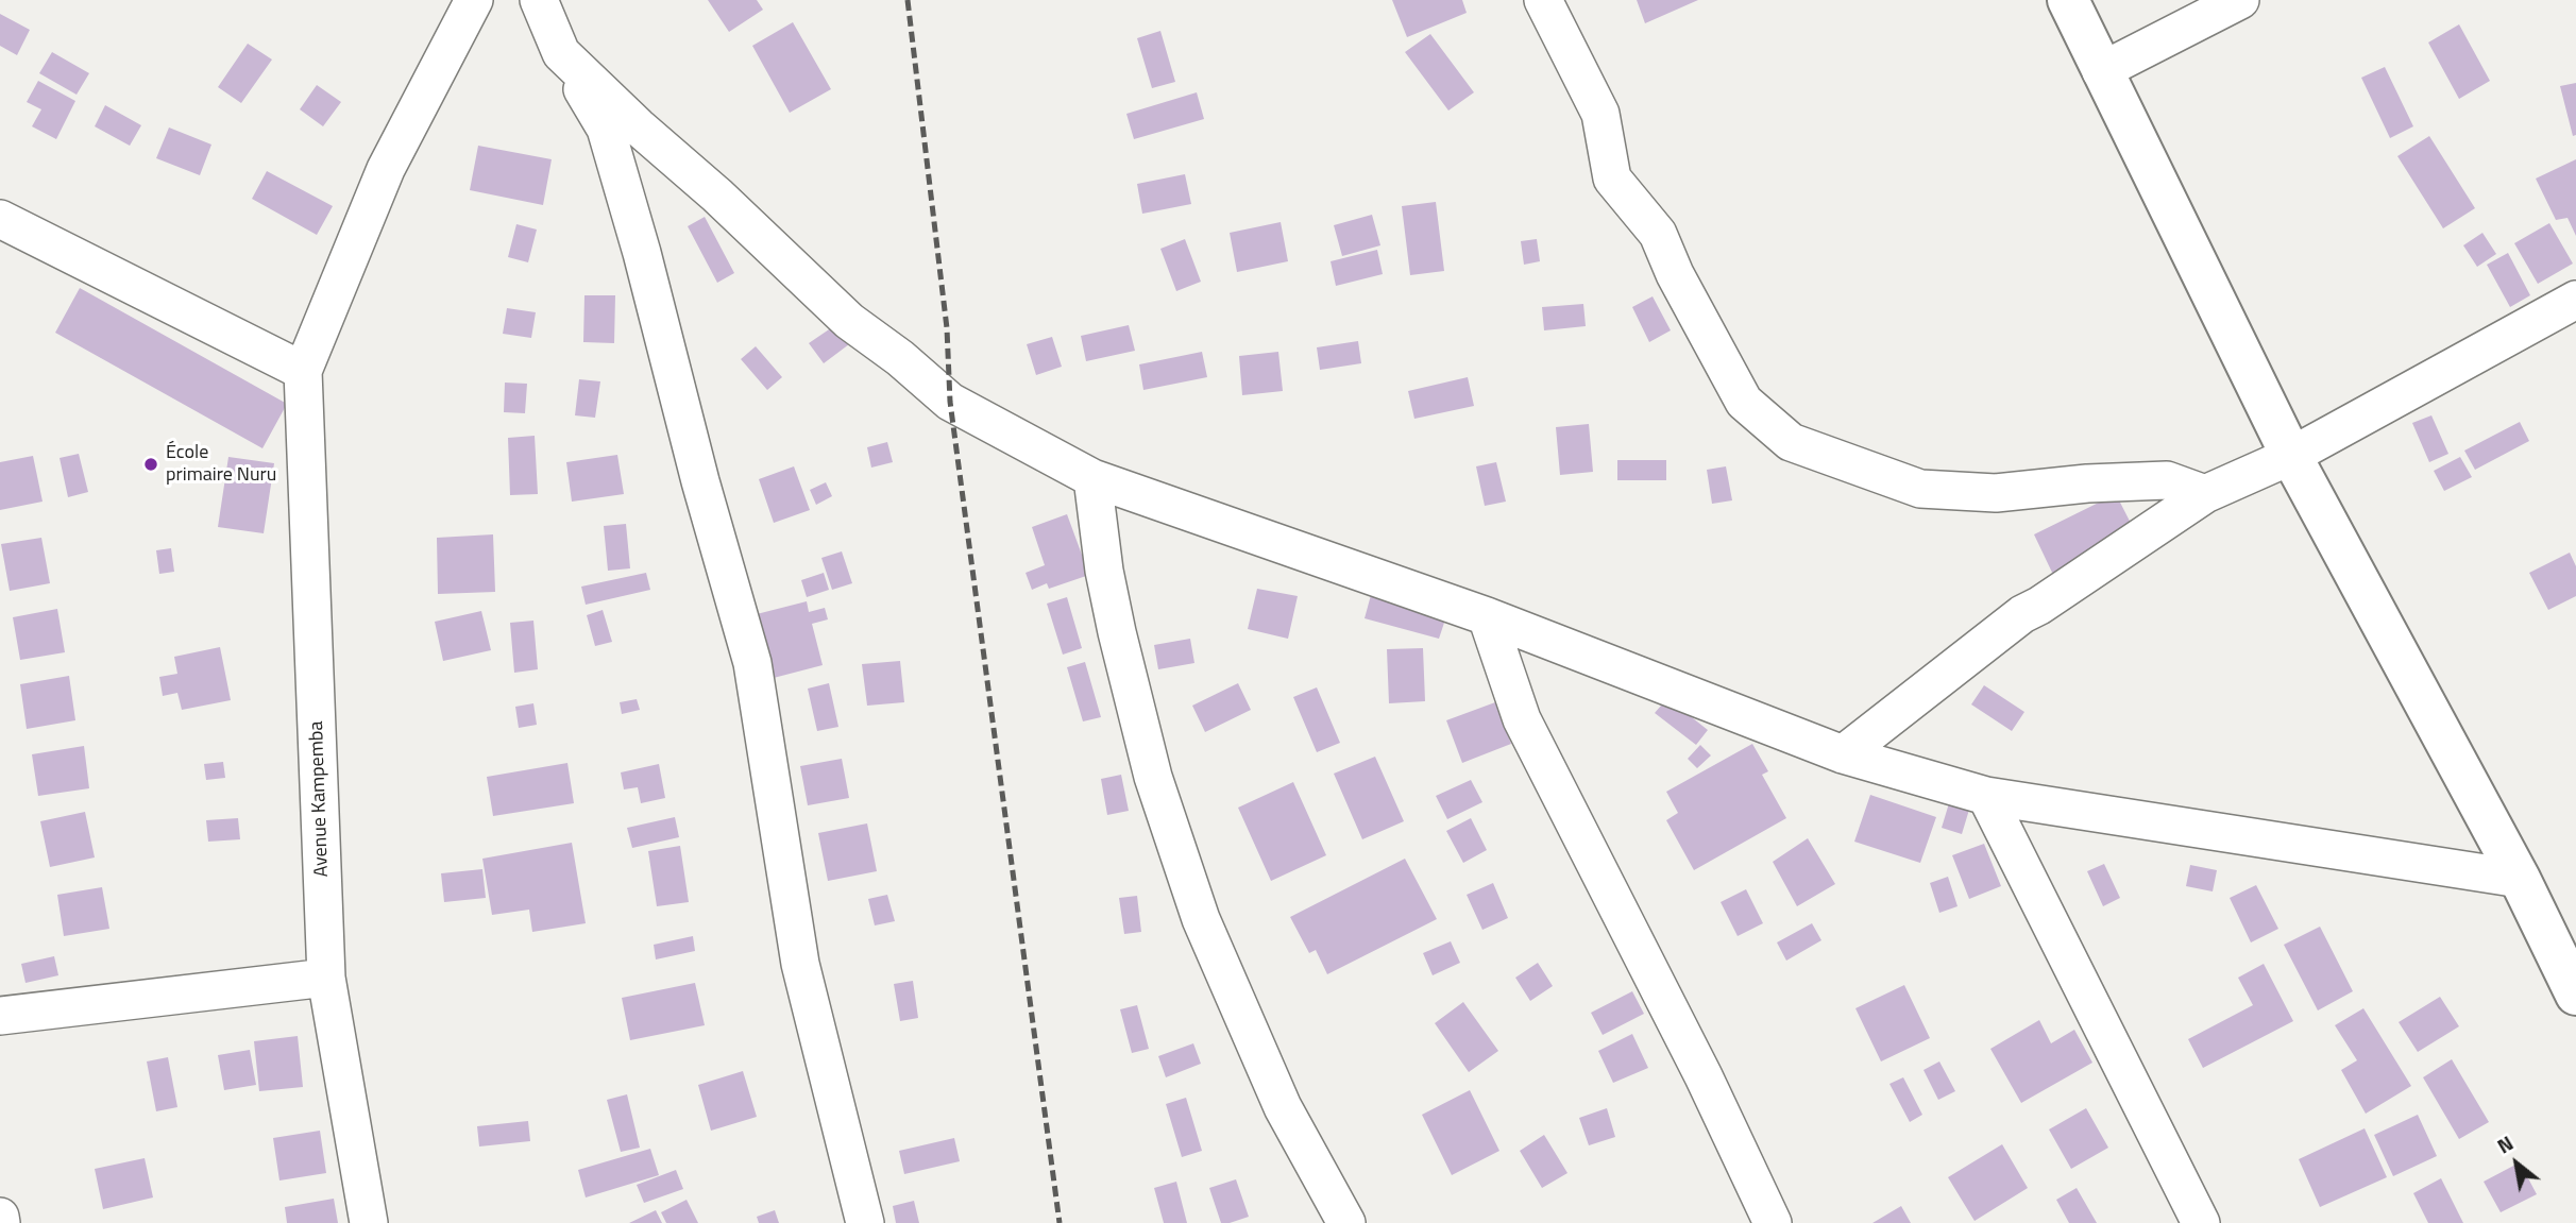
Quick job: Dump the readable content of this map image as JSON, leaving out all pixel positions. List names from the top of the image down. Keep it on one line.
{"streets":{"street":["Avenue Kampemba"]},"places":["École primaire Nuru"],"north":"top left"}
